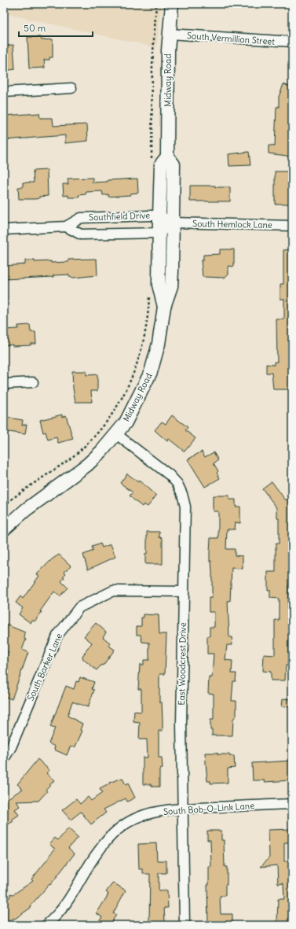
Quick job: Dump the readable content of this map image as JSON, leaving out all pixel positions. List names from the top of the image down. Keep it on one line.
{"streets":{"main road":["Midway Road"],"street":["South Vermillion Street","Southfield Drive","South Hemlock Lane","East Woodcrest Drive","South Barker Lane","South Bob-O-Link Lane"]},"crossings":[["South Vermillion Street","Midway Road"],["Midway Road","Southfield Drive"],["Midway Road","South Hemlock Lane"],["Midway Road","East Woodcrest Drive"],["Southfield Drive","South Hemlock Lane"],["East Woodcrest Drive","South Barker Lane"],["East Woodcrest Drive","South Bob-O-Link Lane"]],"scale_bar":"50 m"}
